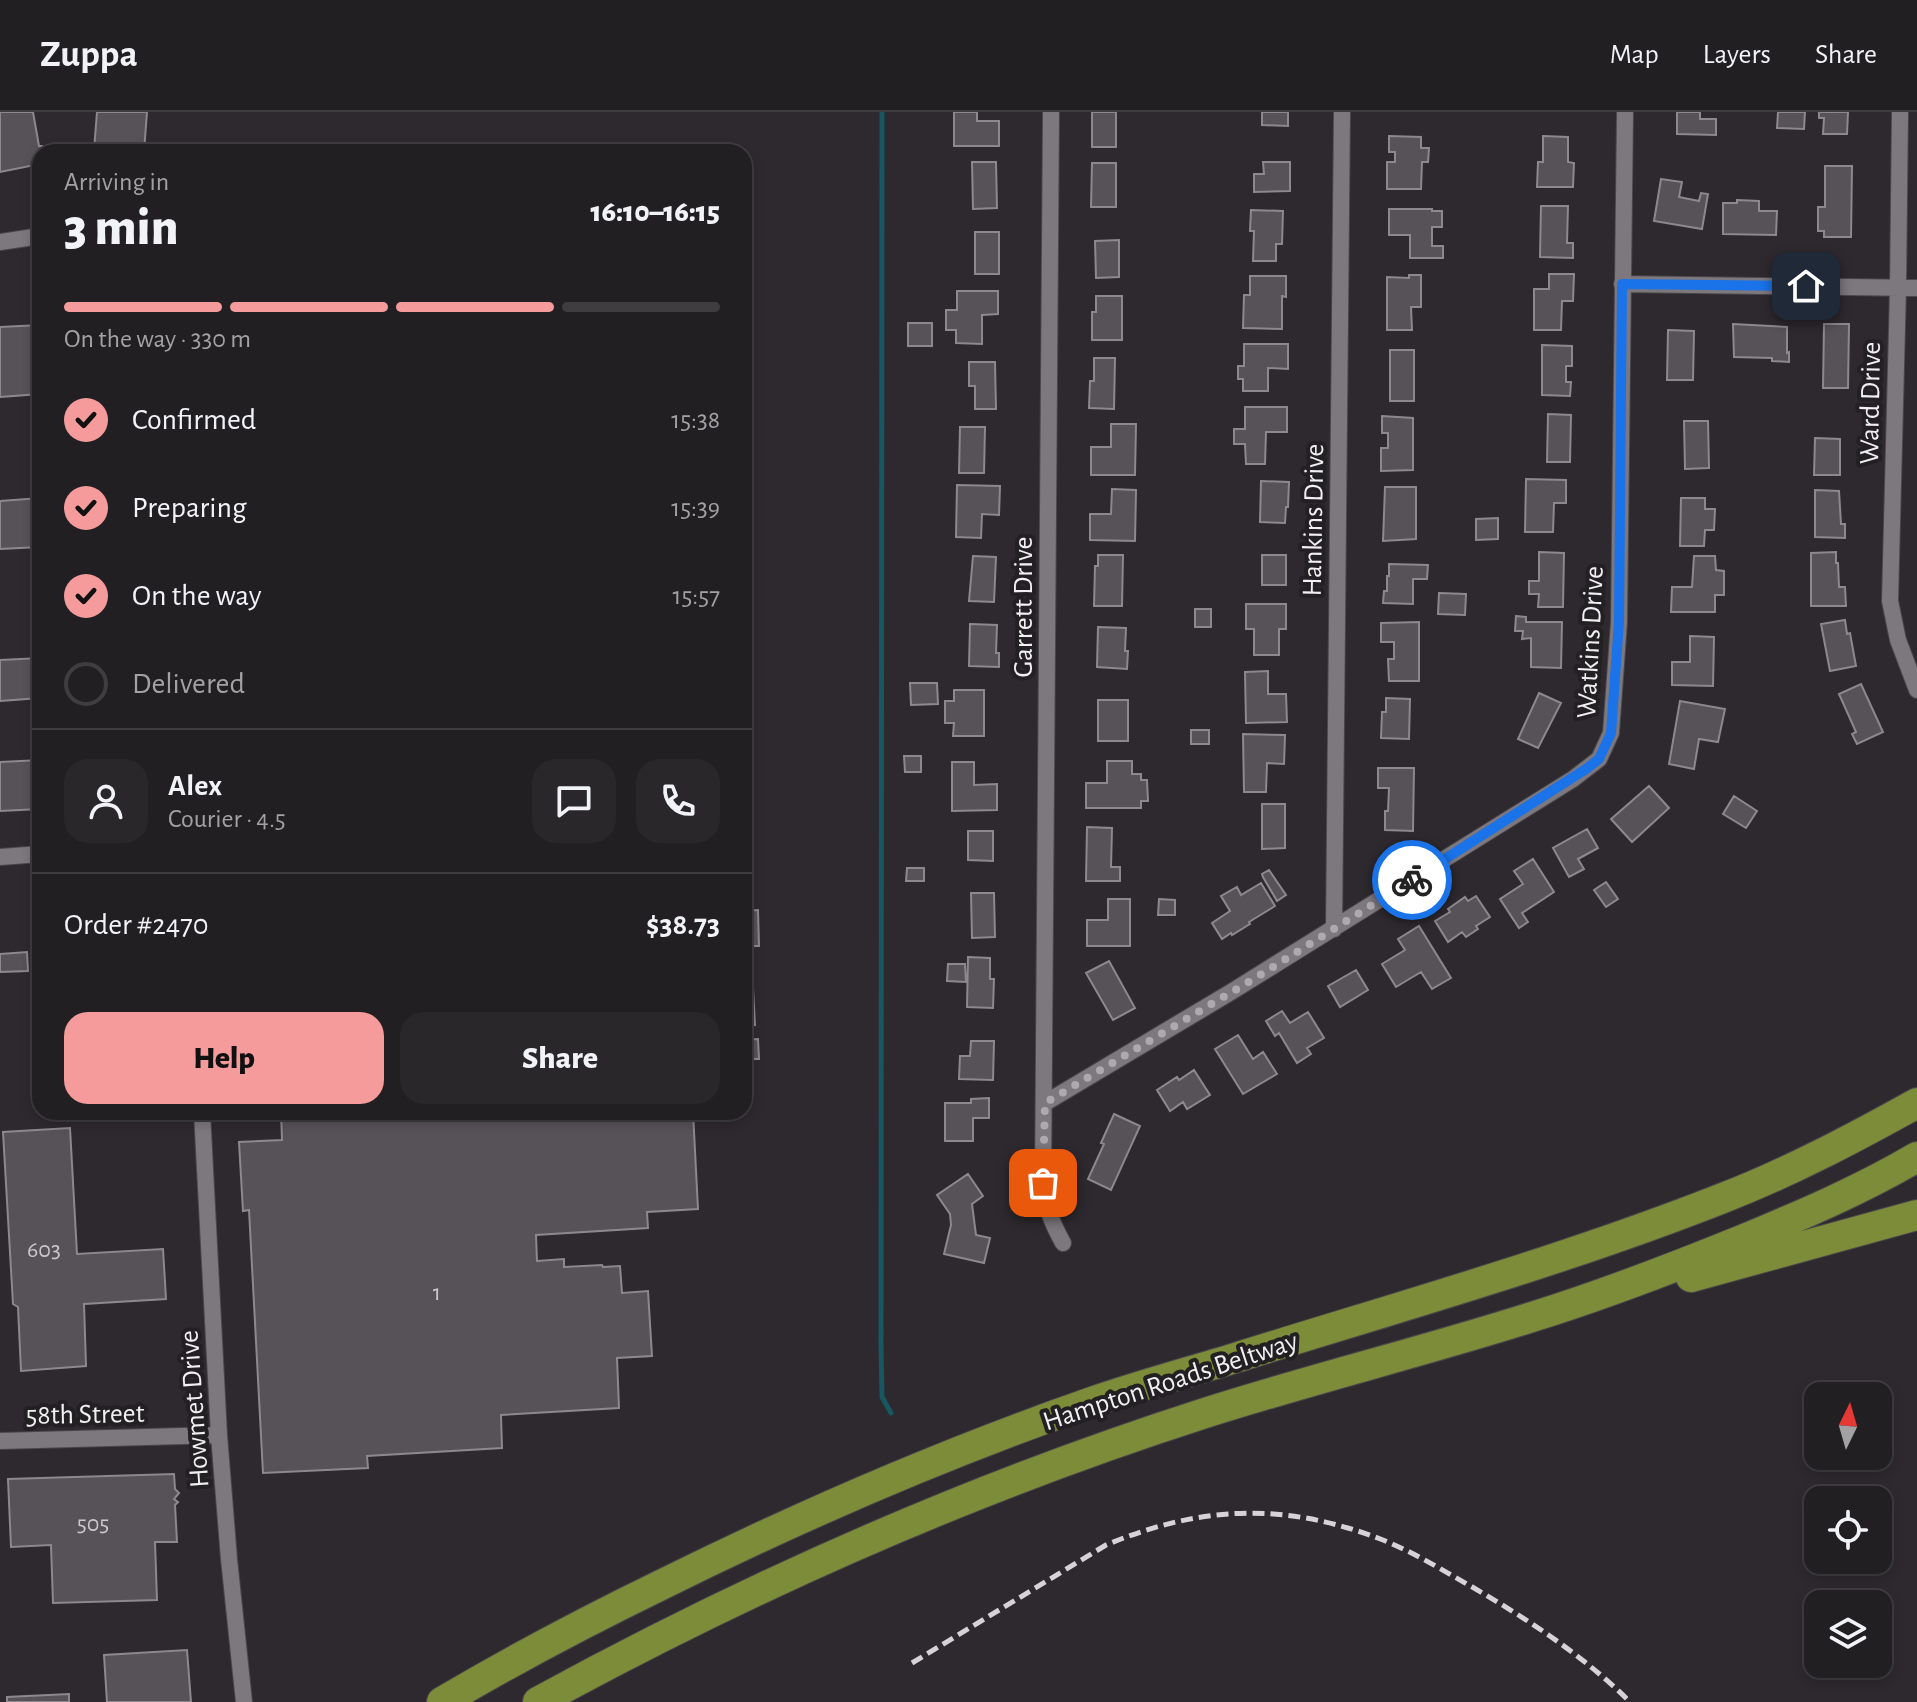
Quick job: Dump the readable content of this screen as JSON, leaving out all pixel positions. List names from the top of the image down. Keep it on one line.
{"streets":{"highway":["Hampton Roads Beltway"],"street":["Ward Drive","Hankins Drive","Garrett Drive","Watkins Drive","Howmet Drive","58th Street"]},"crossings":[["Hankins Drive","Watkins Drive"],["Garrett Drive","Watkins Drive"],["Howmet Drive","58th Street"]],"house_numbers":["603","1","505"],"north":"top","page":{"header":"Zuppa","nav":["Map","Layers","Share"],"heading":["3 min","Arriving in","16:10–16:15"],"panel":["Alex","Courier · 4.5","Order #2470","$38.73"],"bar":"On the way · 330 m","list":[["Confirmed","15:38"],["Preparing","15:39"],["On the way","15:57"],"Delivered"],"buttons":["Help","Share"]}}
